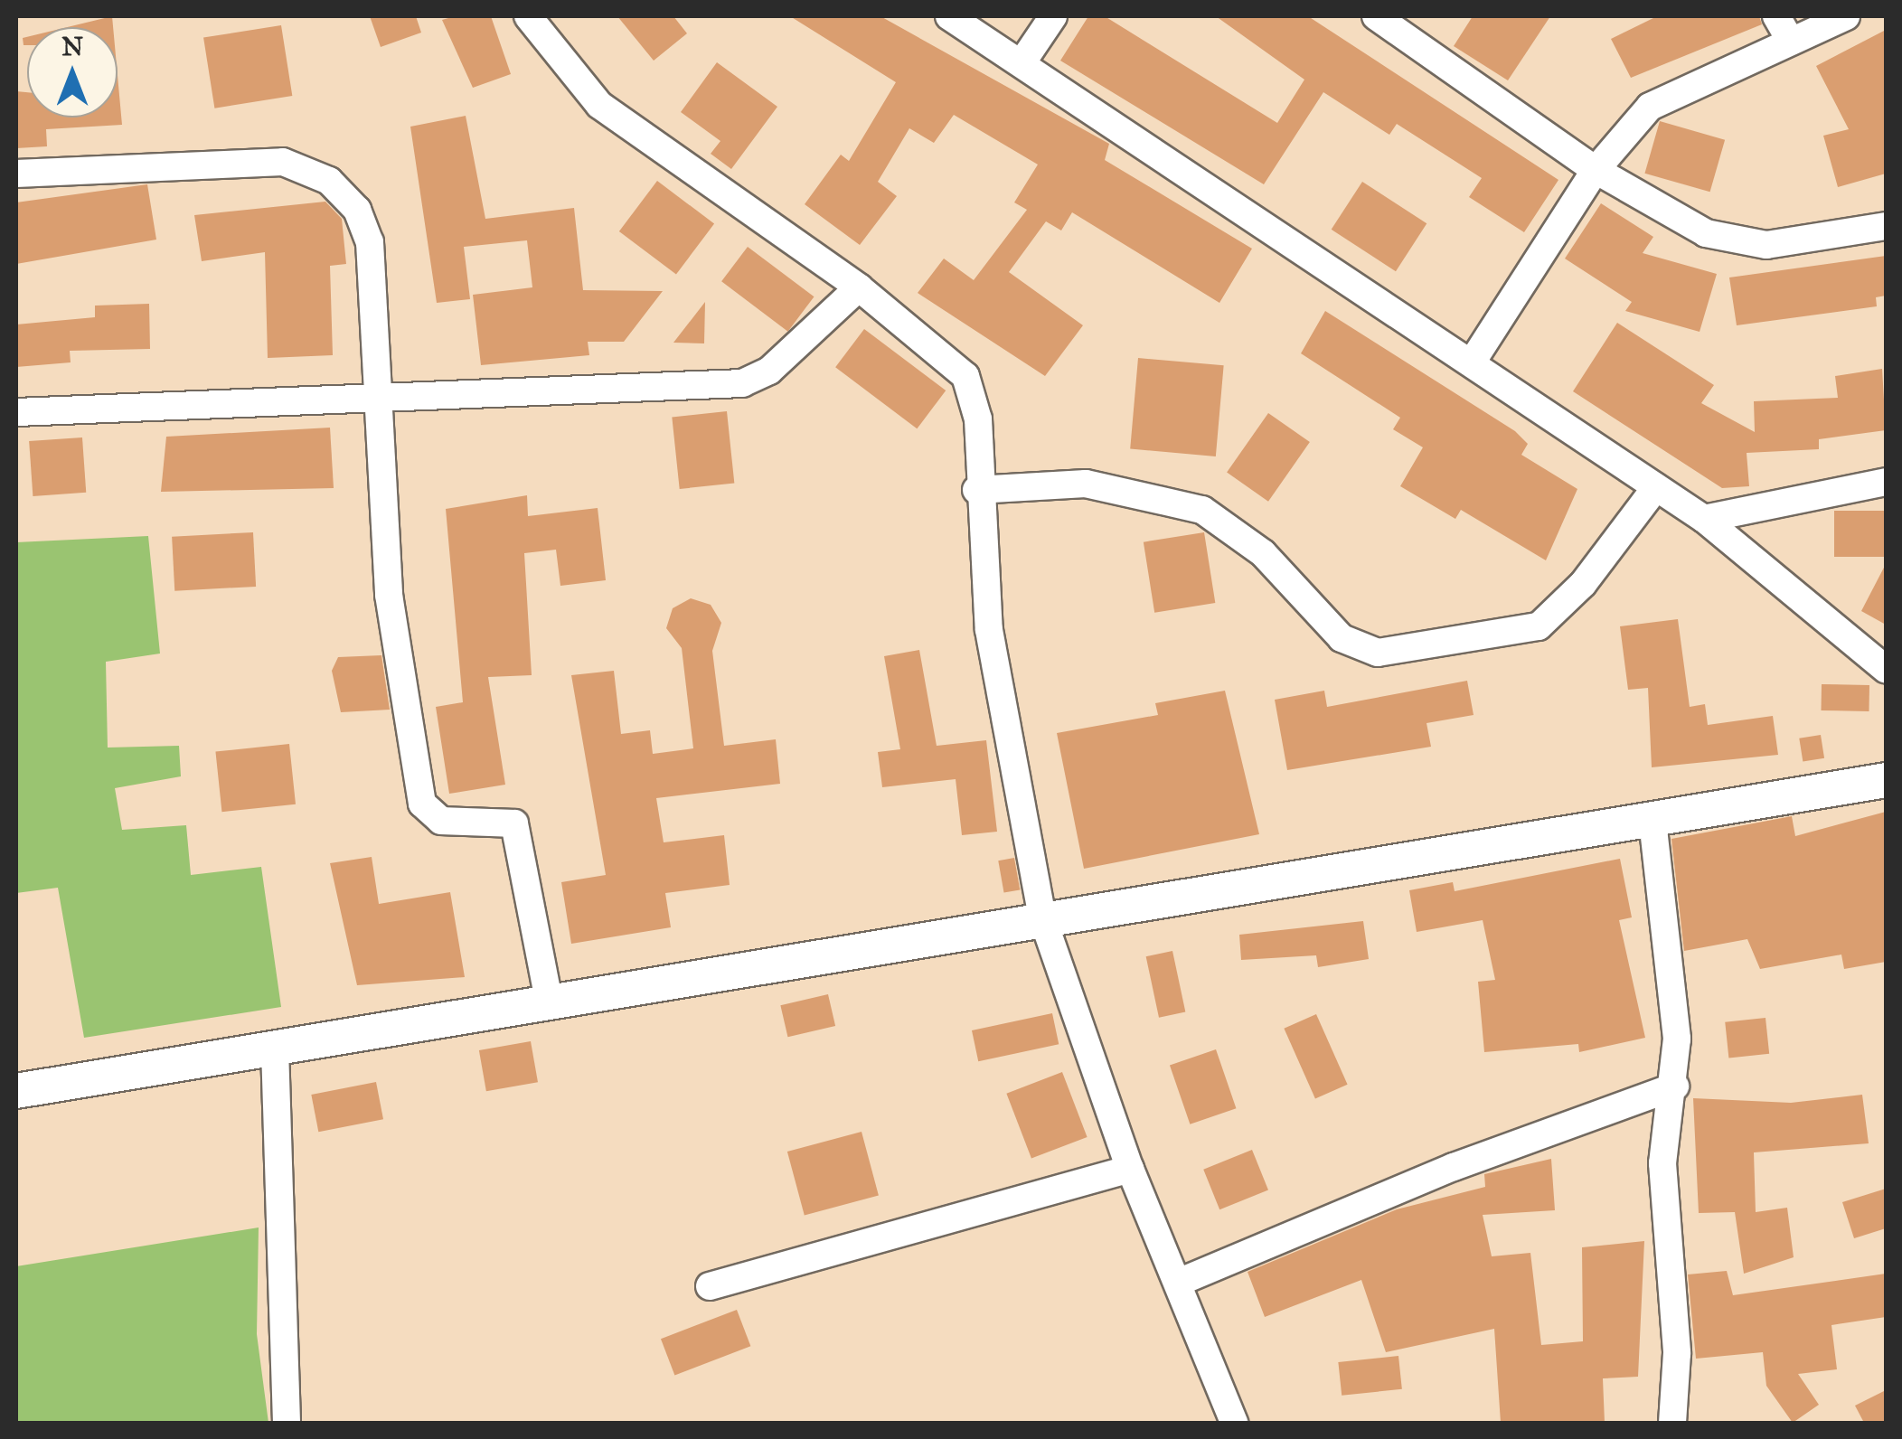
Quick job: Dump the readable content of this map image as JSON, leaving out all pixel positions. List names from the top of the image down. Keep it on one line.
{"north":"top"}
